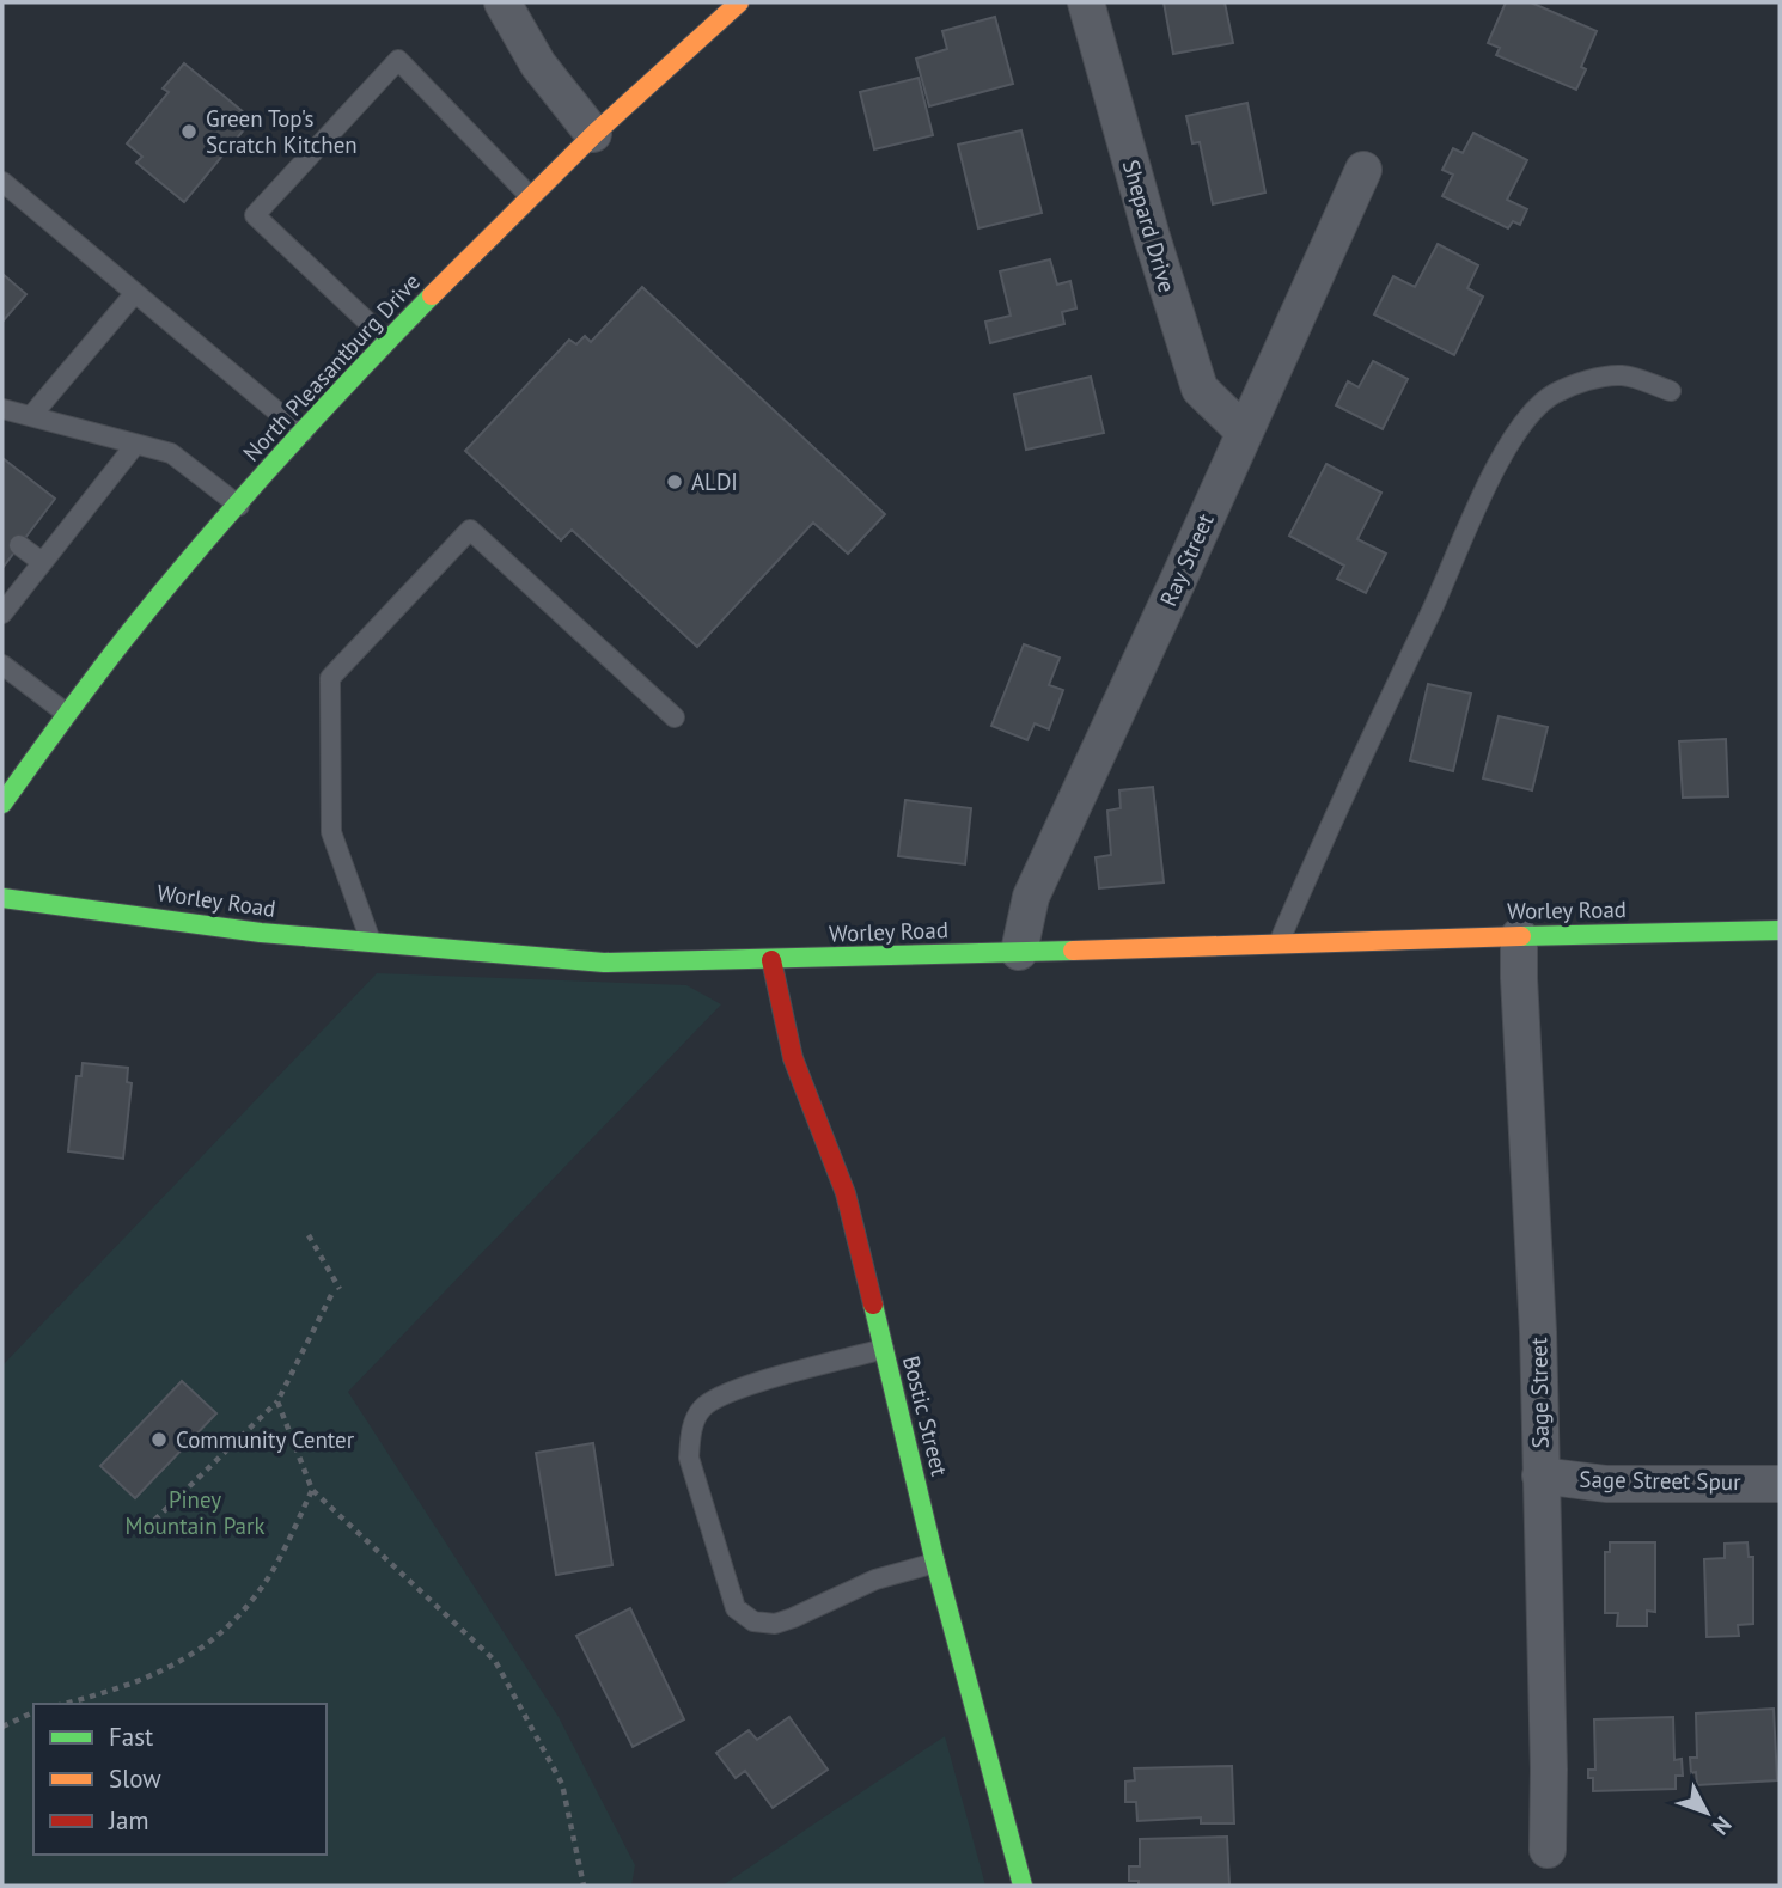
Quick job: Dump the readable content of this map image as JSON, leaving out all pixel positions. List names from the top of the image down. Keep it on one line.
{"streets":{"street":["Shepard Drive","North Pleasantburg Drive","Ray Street","Worley Road","Sage Street","Bostic Street","Sage Street Spur"]},"crossings":[["Shepard Drive","Ray Street"],["Ray Street","Worley Road"],["Worley Road","Sage Street"],["Worley Road","Bostic Street"],["Sage Street","Sage Street Spur"]],"parks":["Piney Mountain Park"],"places":["Green Top's Scratch Kitchen","ALDI","Community Center"],"legend":["Fast","Slow","Jam"],"north":"bottom right"}
